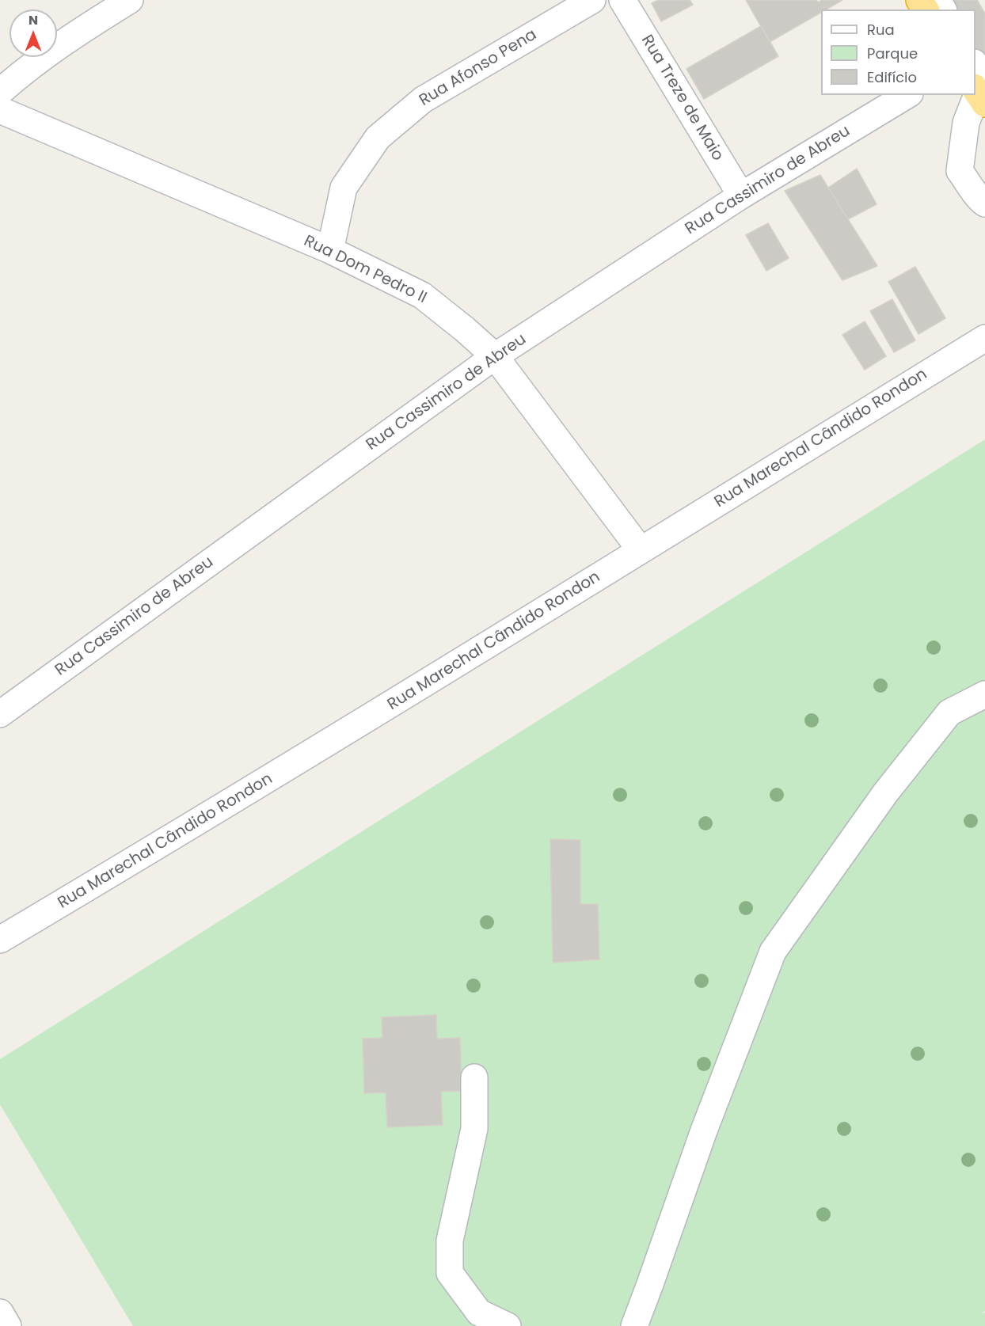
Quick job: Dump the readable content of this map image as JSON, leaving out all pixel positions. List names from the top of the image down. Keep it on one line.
{"streets":{"street":["Rua Afonso Pena","Rua Treze de Maio","Rua Cassimiro de Abreu","Rua Dom Pedro II","Rua Marechal Cândido Rondon"]},"crossings":[["Rua Afonso Pena","Rua Dom Pedro II"],["Rua Treze de Maio","Rua Cassimiro de Abreu"],["Rua Cassimiro de Abreu","Rua Dom Pedro II"],["Rua Dom Pedro II","Rua Marechal Cândido Rondon"]],"legend":["Rua","Parque","Edifício"],"north":"top"}
